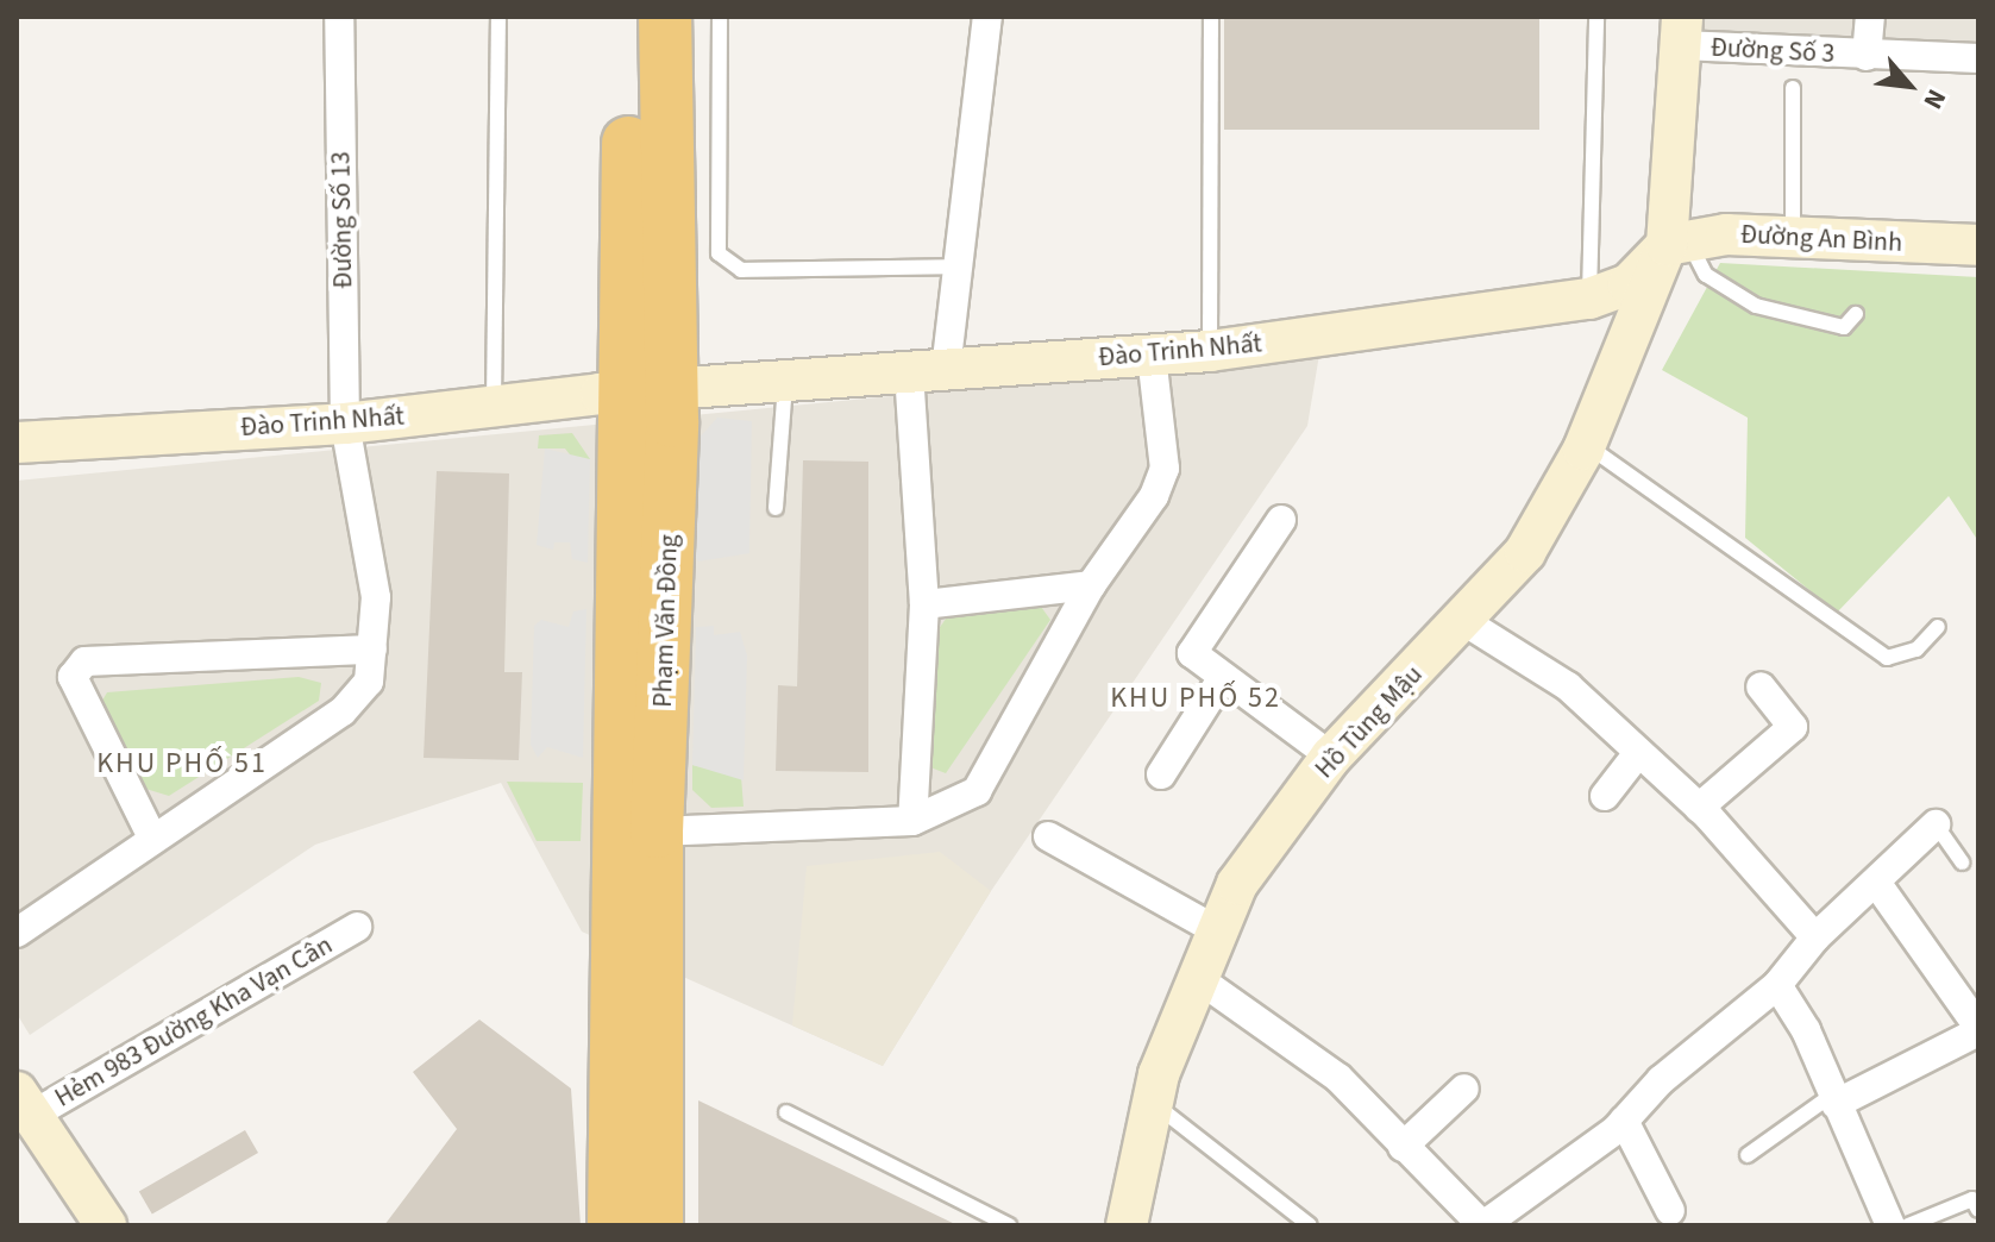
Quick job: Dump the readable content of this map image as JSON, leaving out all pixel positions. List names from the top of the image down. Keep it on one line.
{"streets":{"highway":["Phạm Văn Đồng"],"street":["Đường Số 3","Đường Số 13","Đường An Bình","Đào Trinh Nhất","Hồ Tùng Mậu","Hẻm 983 Đường Kha Vạn Cân"]},"crossings":[["Đường Số 3","Hồ Tùng Mậu"],["Đường Số 13","Đào Trinh Nhất"],["Đường An Bình","Đào Trinh Nhất"],["Đường An Bình","Hồ Tùng Mậu"],["Đào Trinh Nhất","Phạm Văn Đồng"],["Đào Trinh Nhất","Hồ Tùng Mậu"]],"districts":["KHU PHỐ 52","KHU PHỐ 51"],"north":"bottom right"}
